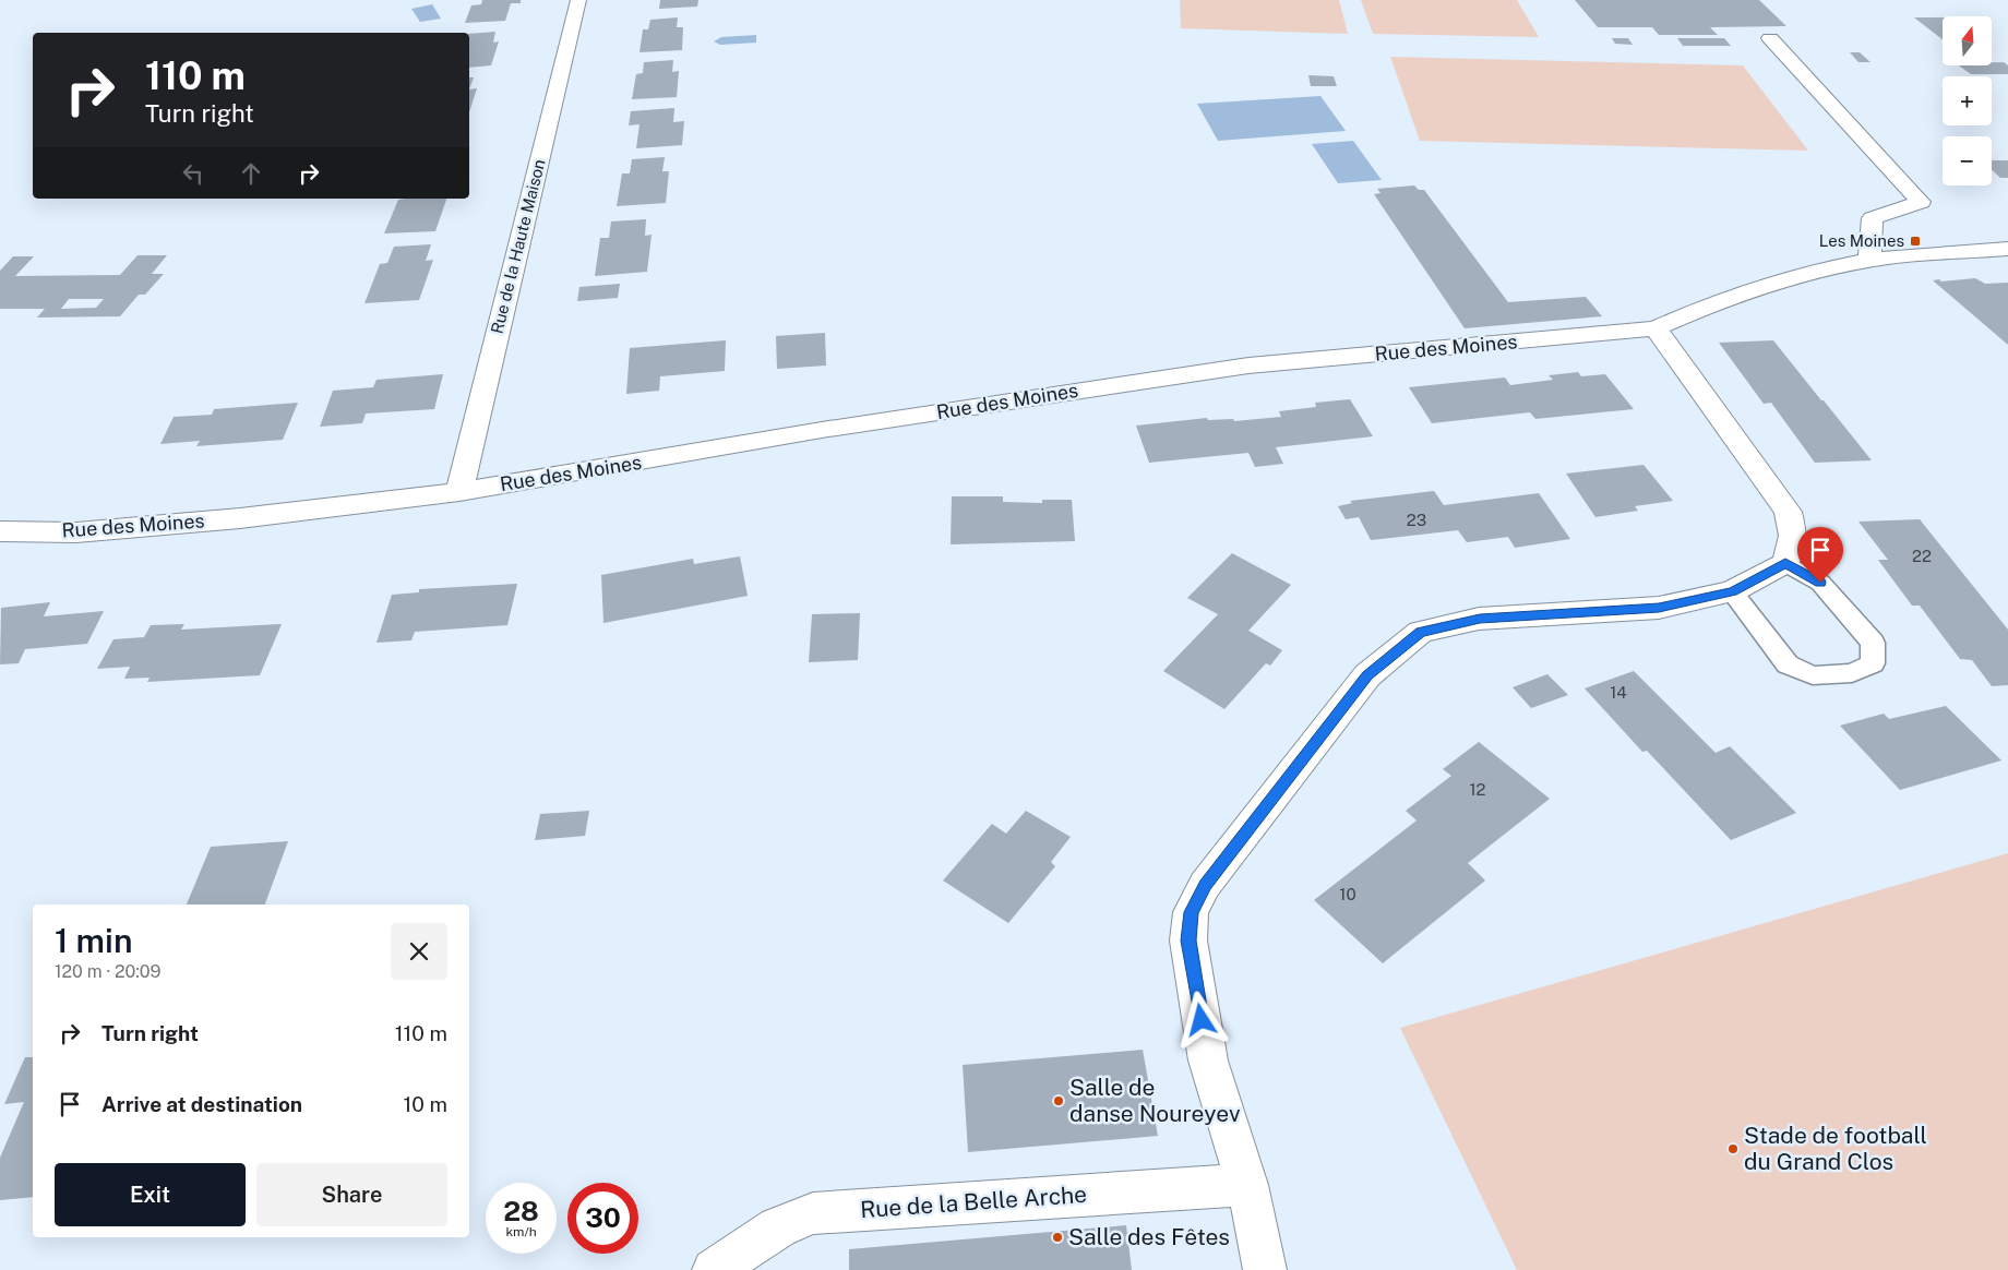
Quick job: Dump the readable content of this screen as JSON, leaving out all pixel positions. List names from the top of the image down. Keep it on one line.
{"streets":{"street":["Rue de la Haute Maison","Rue des Moines","Rue de la Belle Arche"]},"crossings":[["Rue de la Haute Maison","Rue des Moines"]],"places":{"transit":["Les Moines"],"other":["Salle de danse Noureyev","Stade de football du Grand Clos","Salle des Fêtes"]},"house_numbers":["23","22","14","12","10"],"north":"top","page":{"map_buttons":["+","−"],"turn":["110 m","Turn right"],"heading":["1 min","120 m · 20:09"],"list":[{"name":"Turn right","value":"110 m"},{"name":"Arrive at destination","value":"10 m"}],"buttons":["Exit","Share"],"speed":"28 km/h","limit":"30"}}
